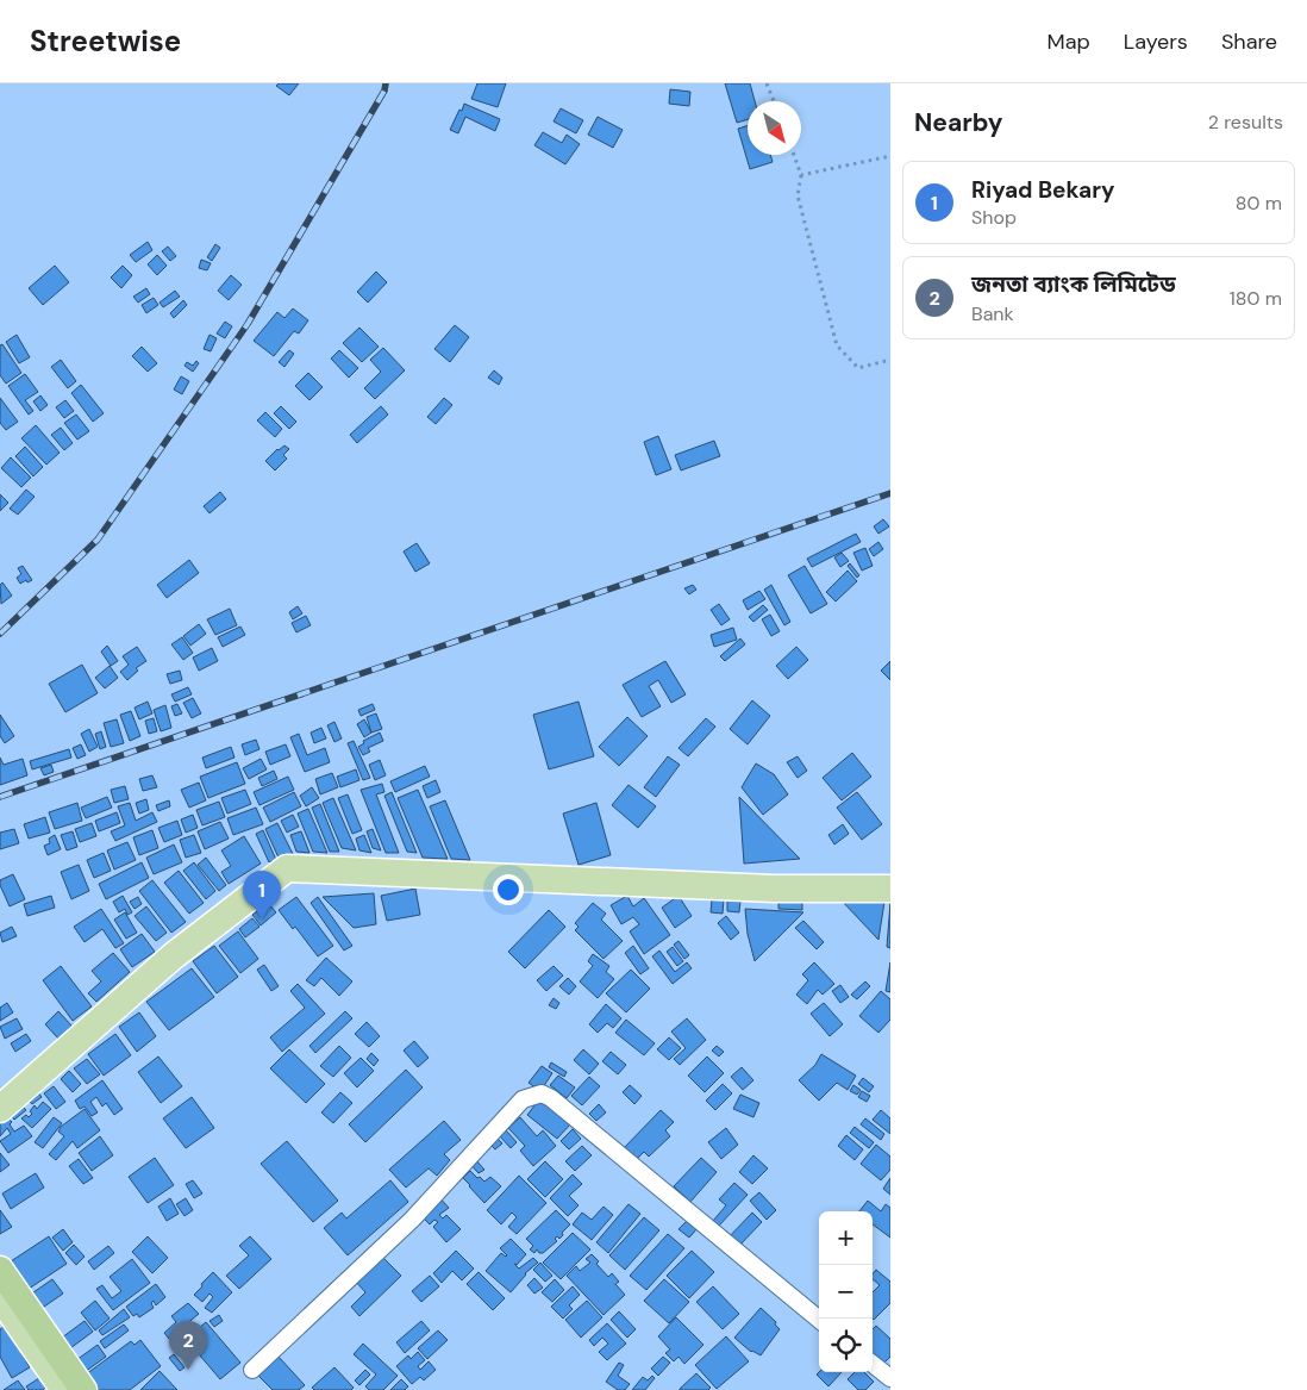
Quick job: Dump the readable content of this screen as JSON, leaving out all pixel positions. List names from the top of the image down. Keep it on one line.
{"north":"bottom right","page":{"header":"Streetwise","nav":["Map","Layers","Share"],"heading":["Nearby","2 results"],"list":[{"mark":"1","name":"Riyad Bekary","note":"Shop","value":"80 m"},{"mark":"2","name":"জনতা ব্যাংক লিমিটেড","note":"Bank","value":"180 m"}],"pins":["1","2"],"map_buttons":["+","−"]}}
